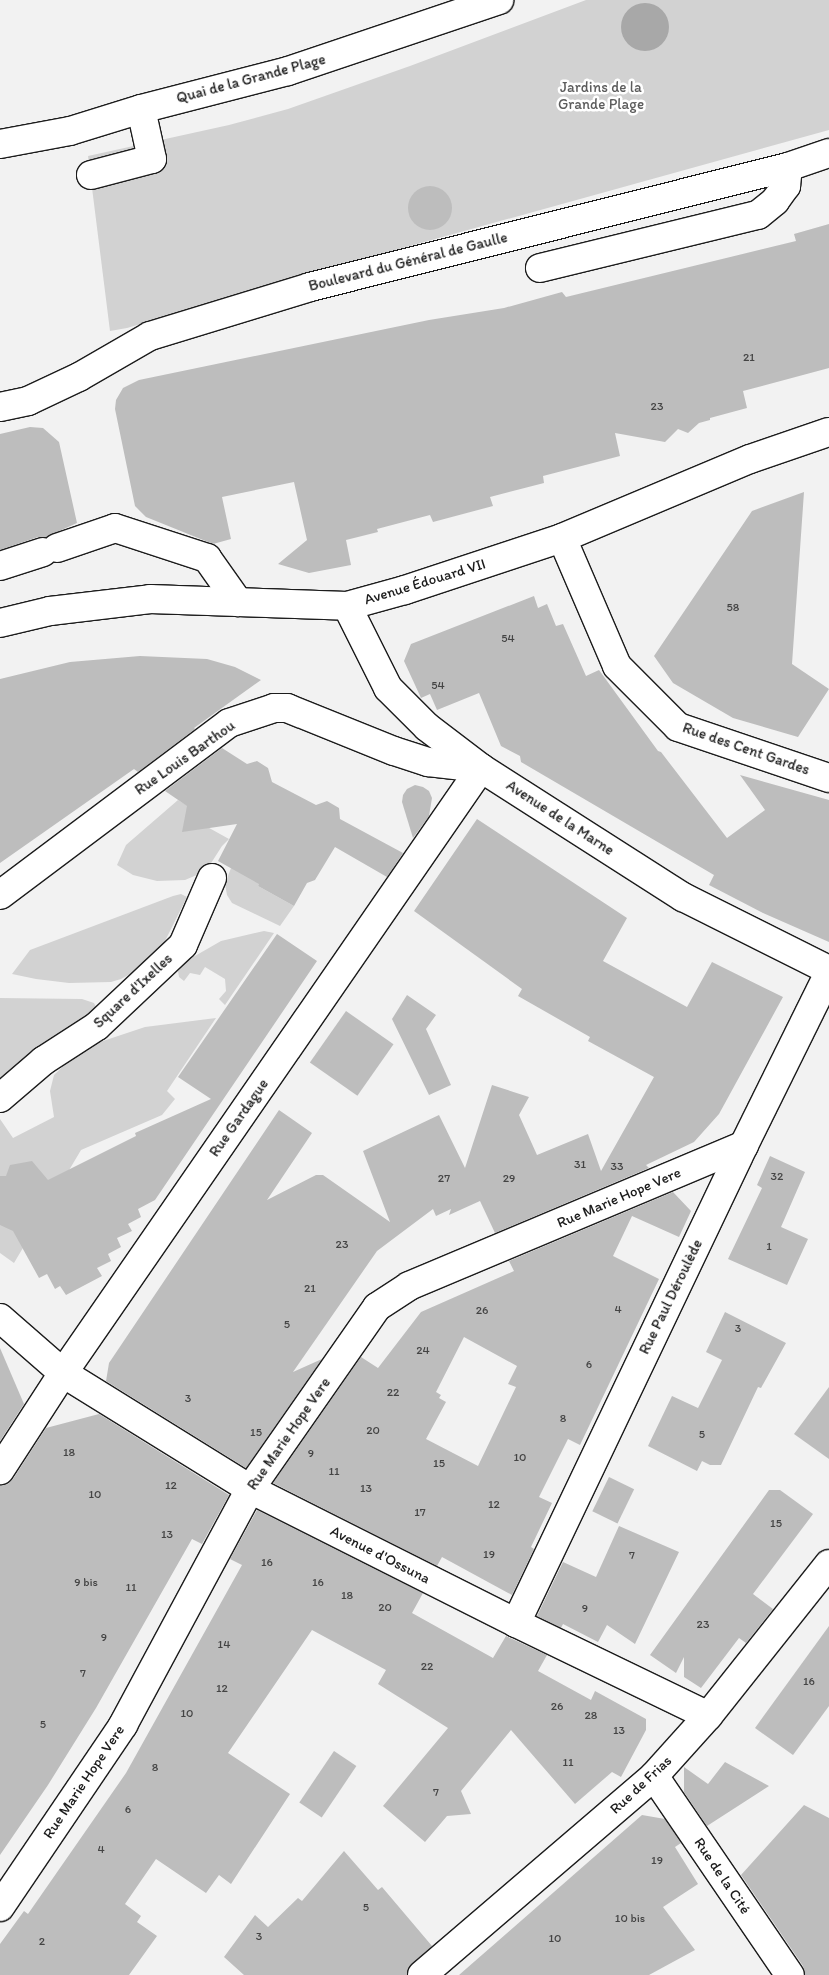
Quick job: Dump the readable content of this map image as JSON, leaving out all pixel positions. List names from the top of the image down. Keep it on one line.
{"streets":{"street":["Quai de la Grande Plage","Boulevard du Général de Gaulle","Avenue Édouard VII","Rue des Cent Gardes","Rue Louis Barthou","Avenue de la Marne","Square d'Ixelles","Rue Gardague","Rue Marie Hope Vere","Rue Paul Déroulède","Avenue d'Ossuna","Rue de Frias","Rue de la Cité"]},"crossings":[["Avenue Édouard VII","Rue des Cent Gardes"],["Avenue Édouard VII","Avenue de la Marne"],["Rue Louis Barthou","Avenue de la Marne"],["Rue Louis Barthou","Rue Gardague"],["Avenue de la Marne","Rue Gardague"],["Avenue de la Marne","Rue Paul Déroulède"],["Rue Gardague","Avenue d'Ossuna"],["Rue Marie Hope Vere","Rue Paul Déroulède"],["Rue Marie Hope Vere","Avenue d'Ossuna"],["Rue Paul Déroulède","Avenue d'Ossuna"],["Avenue d'Ossuna","Rue de Frias"],["Rue de Frias","Rue de la Cité"]],"parks":["Jardins de la Grande Plage"],"house_numbers":["21","23","58","54","54","31","33","32","27","29","23","1","21","4","26","5","3","24","6","22","3","8","20","15","5","18","9","10","15","11","12","13","10","12","17","15","13","19","7","16","9 bis","16","11","18","20","9","23","9","14","22","7","16","12","26","10","28","5","13","11","8","7","6","4","19","5","10 bis","3","10","2"]}
